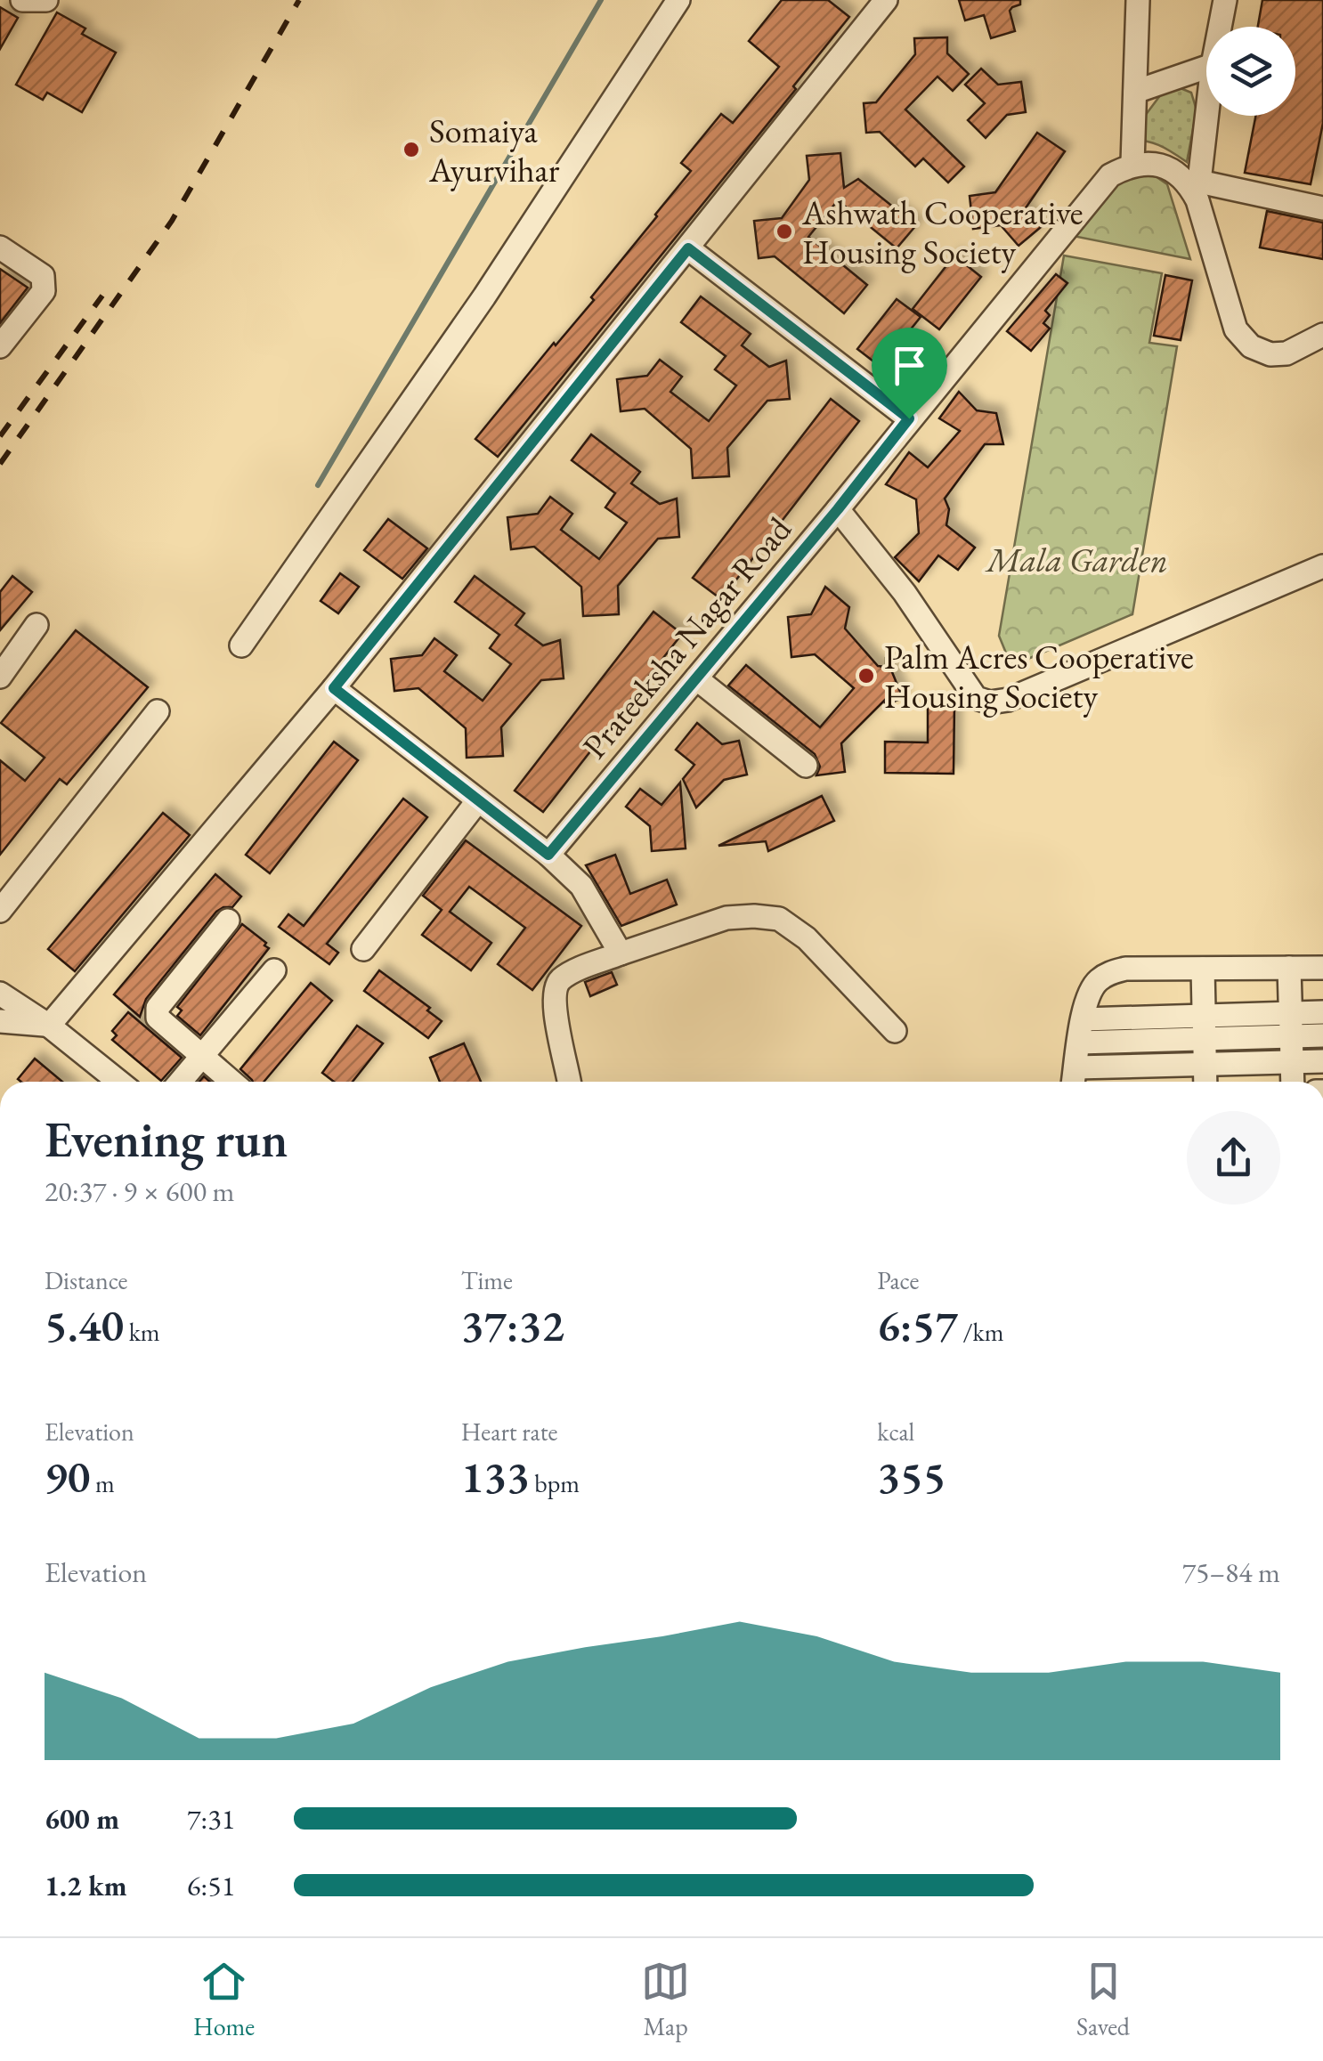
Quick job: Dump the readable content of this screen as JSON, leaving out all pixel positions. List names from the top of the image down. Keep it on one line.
{"streets":{"street":["Prateeksha Nagar Road"]},"parks":["Mala Garden"],"places":["Somaiya Ayurvihar","Ashwath Cooperative Housing Society","Palm Acres Cooperative Housing Society"],"page":{"heading":["Evening run","20:37 · 9 × 600 m"],"stats":[["Distance","5.40 km"],["Time","37:32"],["Pace","6:57 /km"],["Elevation","90 m"],["Heart rate","133 bpm"],["kcal","355"]],"chart":["Elevation","75–84 m"],"list":[{"name":"600 m","note":"7:31"},{"name":"1.2 km","note":"6:51"}],"tabs":["Home","Map","Saved"]}}
